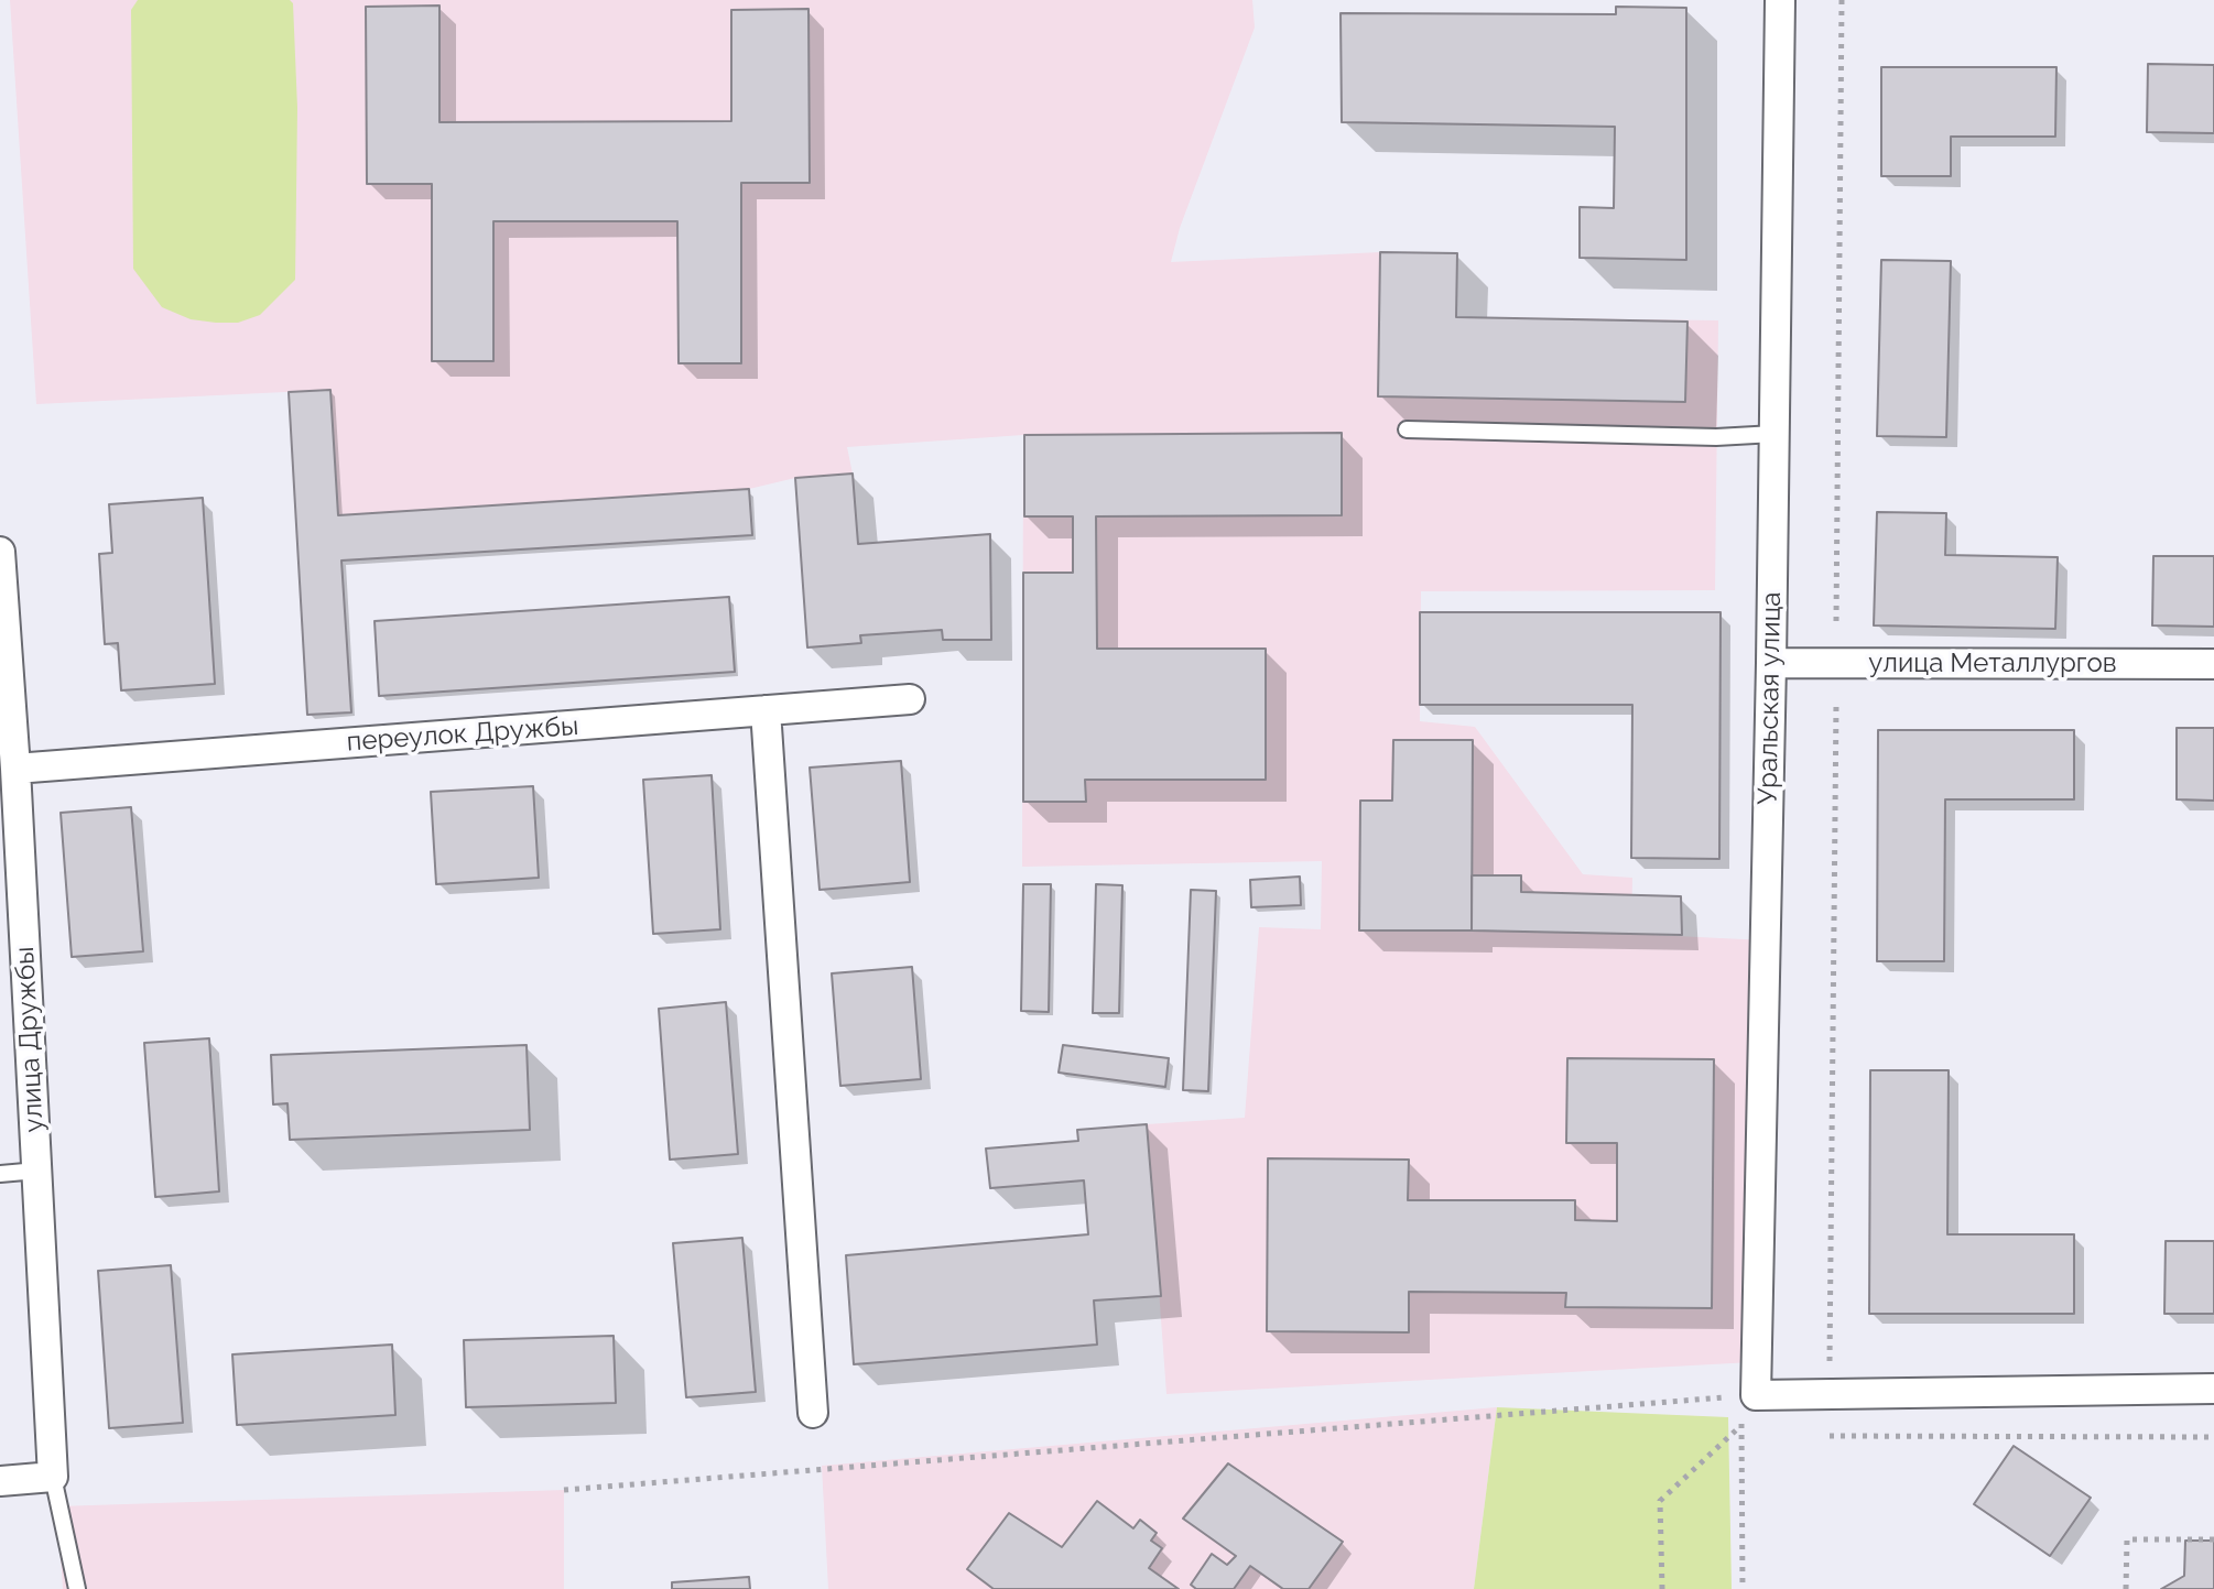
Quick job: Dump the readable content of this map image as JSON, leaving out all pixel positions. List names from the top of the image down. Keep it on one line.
{"streets":{"street":["улица Металлургов","Уральская улица","переулок Дружбы","улица Дружбы"]},"crossings":[["улица Металлургов","Уральская улица"],["переулок Дружбы","улица Дружбы"]]}
